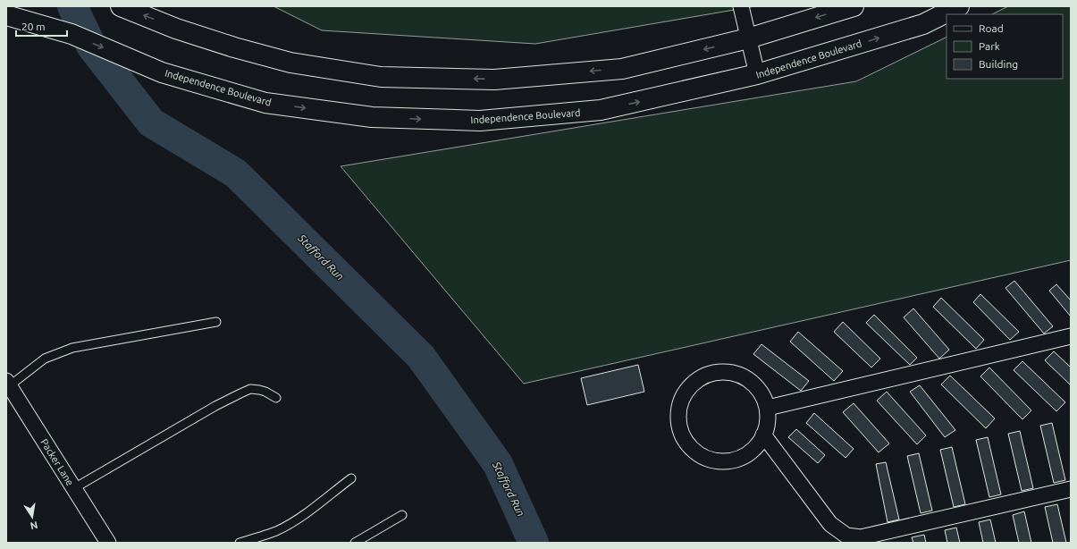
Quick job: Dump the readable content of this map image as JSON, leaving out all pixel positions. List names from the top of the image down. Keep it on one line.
{"streets":{"main road":["Independence Boulevard"],"street":["Packer Lane"]},"water":["Stafford Run"],"legend":["Road","Park","Building"],"scale_bar":"20 m","north":"bottom"}
